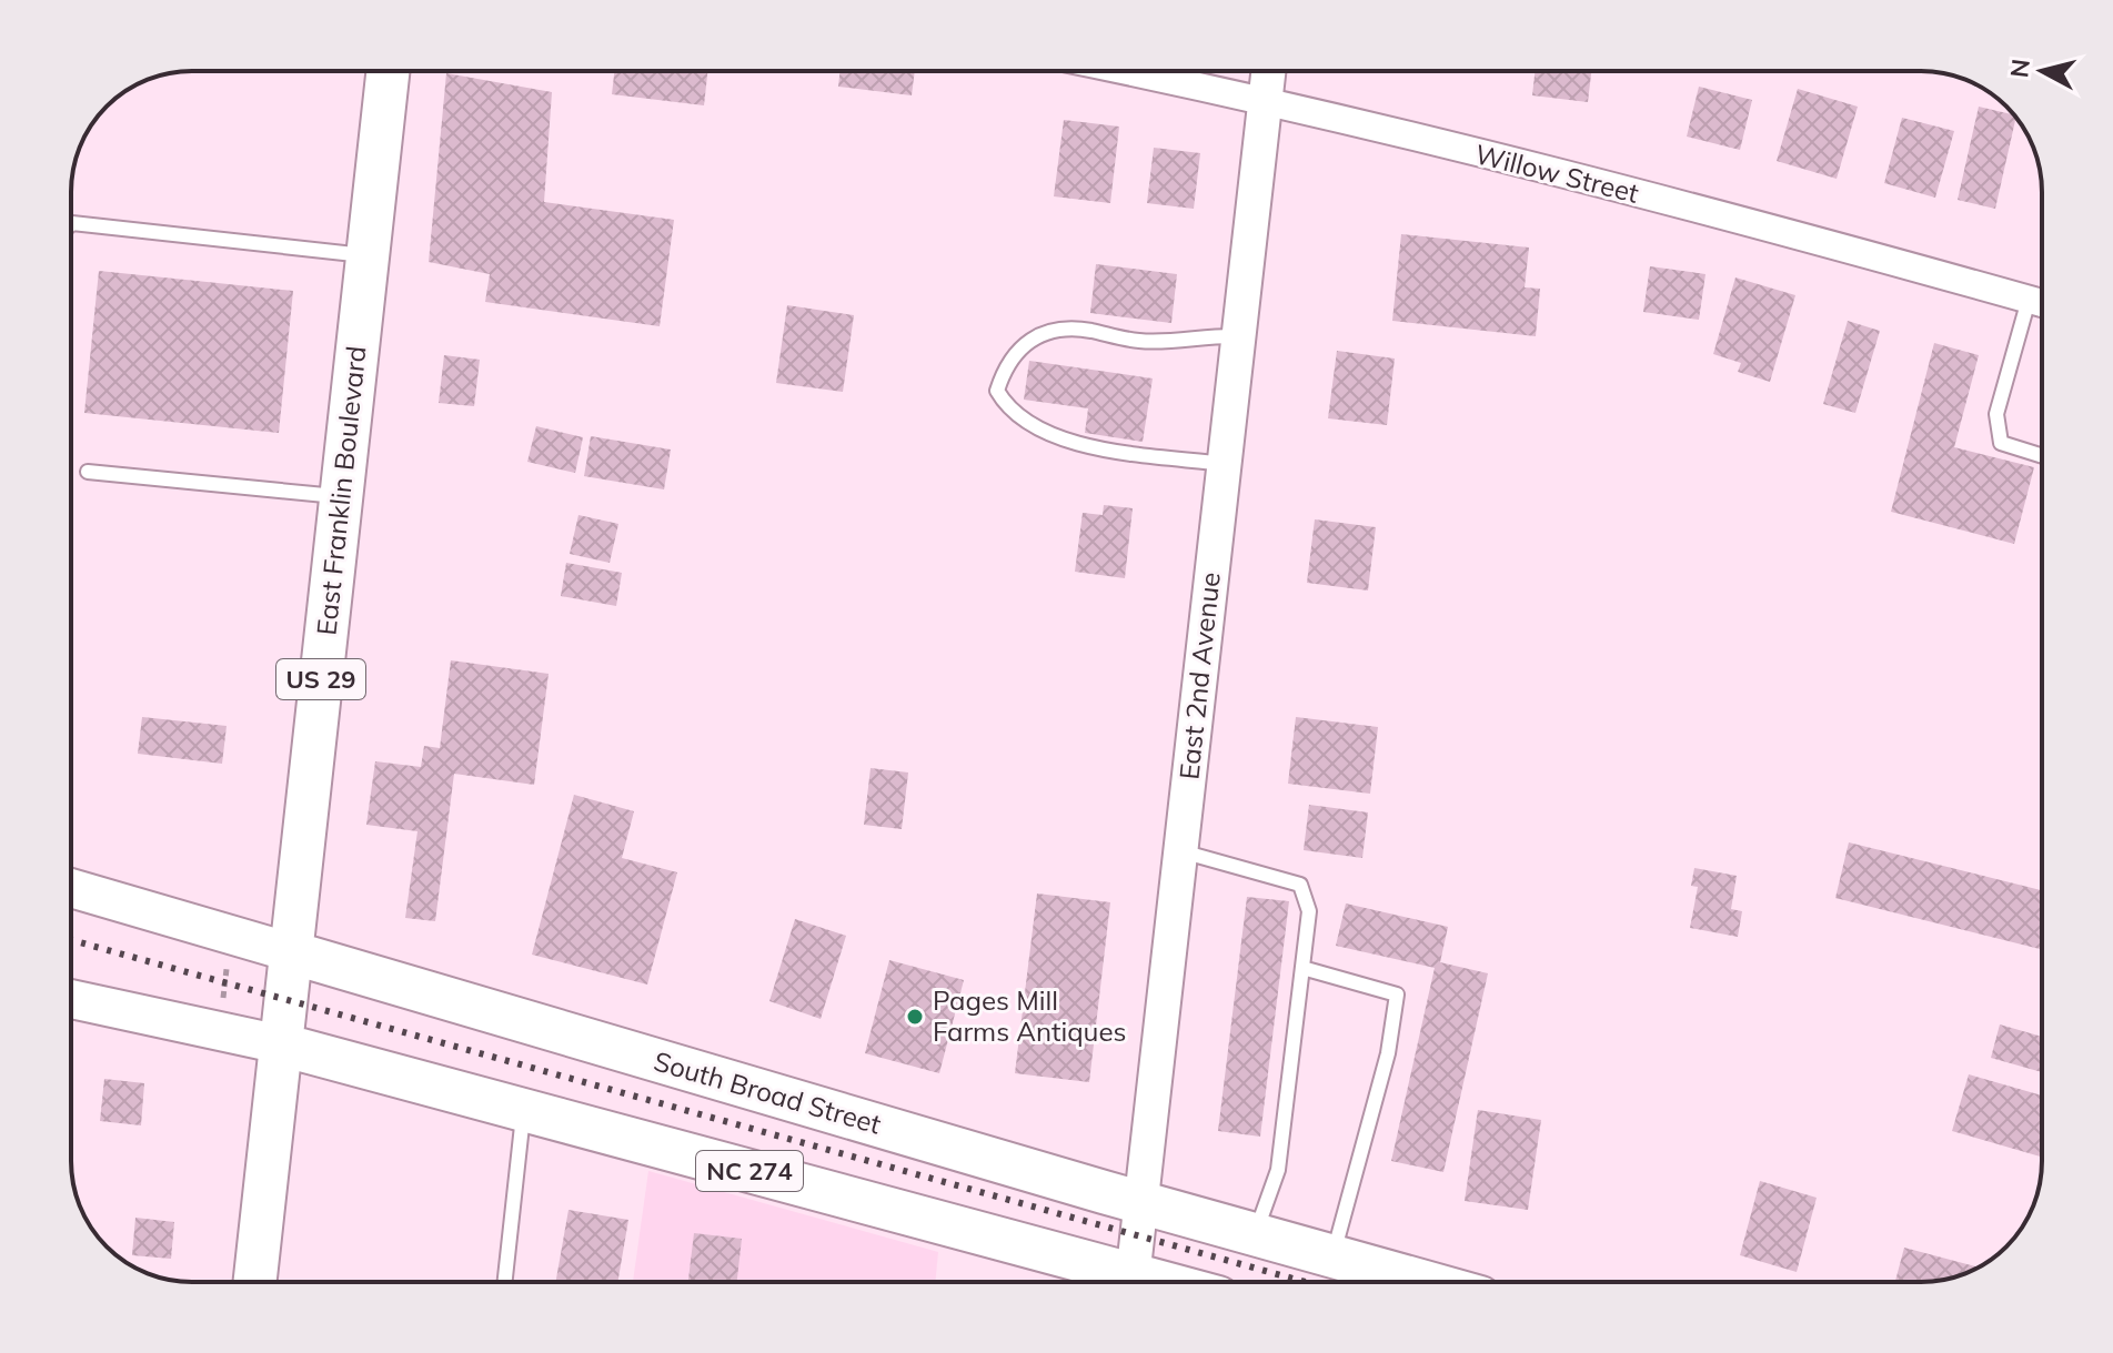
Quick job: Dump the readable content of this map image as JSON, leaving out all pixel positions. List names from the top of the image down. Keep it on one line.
{"streets":{"main road":["East Franklin Boulevard","US 29","South Broad Street","NC 274"],"street":["Willow Street","East 2nd Avenue"]},"crossings":[["Willow Street","East 2nd Avenue"],["East Franklin Boulevard","South Broad Street"],["East Franklin Boulevard","NC 274"],["East 2nd Avenue","South Broad Street"]],"places":["Pages Mill Farms Antiques"],"north":"left"}
